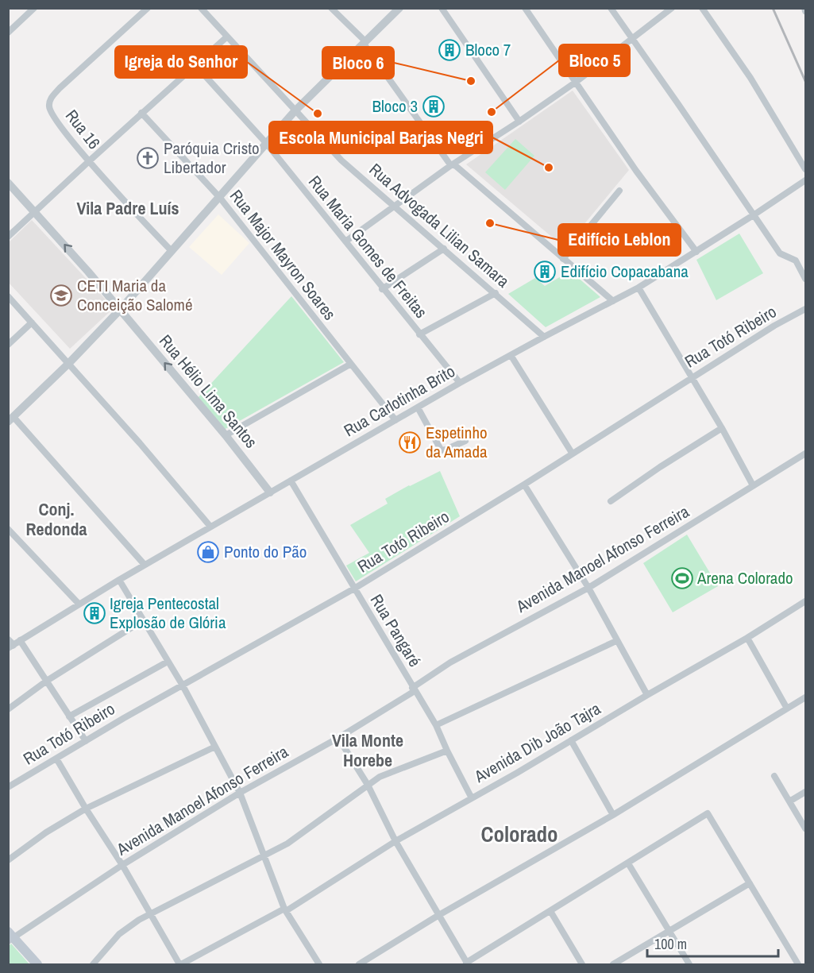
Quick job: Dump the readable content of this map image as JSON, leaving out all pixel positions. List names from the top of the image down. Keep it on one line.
{"streets":{"street":["Rua 16","Rua Advogada Lilian Samara","Rua Maria Gomes de Freitas","Rua Major Mayron Soares","Rua Totó Ribeiro","Rua Hélio Lima Santos","Rua Carlotinha Brito","Avenida Manoel Afonso Ferreira","Rua Pangaré","Avenida Dib João Tajra"]},"crossings":[["Rua Advogada Lilian Samara","Rua Carlotinha Brito"],["Rua Maria Gomes de Freitas","Rua Carlotinha Brito"],["Rua Major Mayron Soares","Rua Carlotinha Brito"],["Rua Totó Ribeiro","Rua Pangaré"],["Rua Hélio Lima Santos","Rua Carlotinha Brito"],["Rua Carlotinha Brito","Rua Pangaré"],["Avenida Manoel Afonso Ferreira","Rua Pangaré"],["Rua Pangaré","Avenida Dib João Tajra"]],"districts":["Vila Padre Luís","Conj. Redonda","Vila Monte Horebe","Colorado"],"places":{"building":["Bloco 7","Bloco 3","Edifício Copacabana","Igreja Pentecostal Explosão de Glória"],"other":["Bloco 6","Bloco 5","Igreja do Senhor","Escola Municipal Barjas Negri","Edifício Leblon"],"church":["Paróquia Cristo Libertador"],"school or university":["CETI Maria da Conceição Salomé"],"restaurant":["Espetinho da Amada"],"shop":["Ponto do Pão"],"sports":["Arena Colorado"]},"scale_bar":"100 m"}
